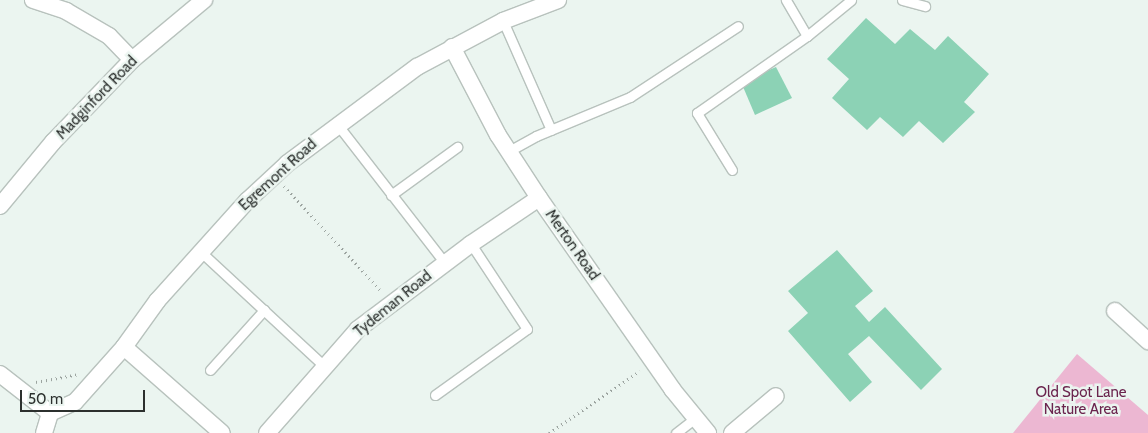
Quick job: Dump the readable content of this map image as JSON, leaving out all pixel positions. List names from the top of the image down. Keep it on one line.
{"streets":{"street":["Madginford Road","Egremont Road","Merton Road","Tydeman Road"]},"crossings":[["Egremont Road","Merton Road"],["Merton Road","Tydeman Road"]],"parks":["Old Spot Lane Nature Area"],"scale_bar":"50 m"}
